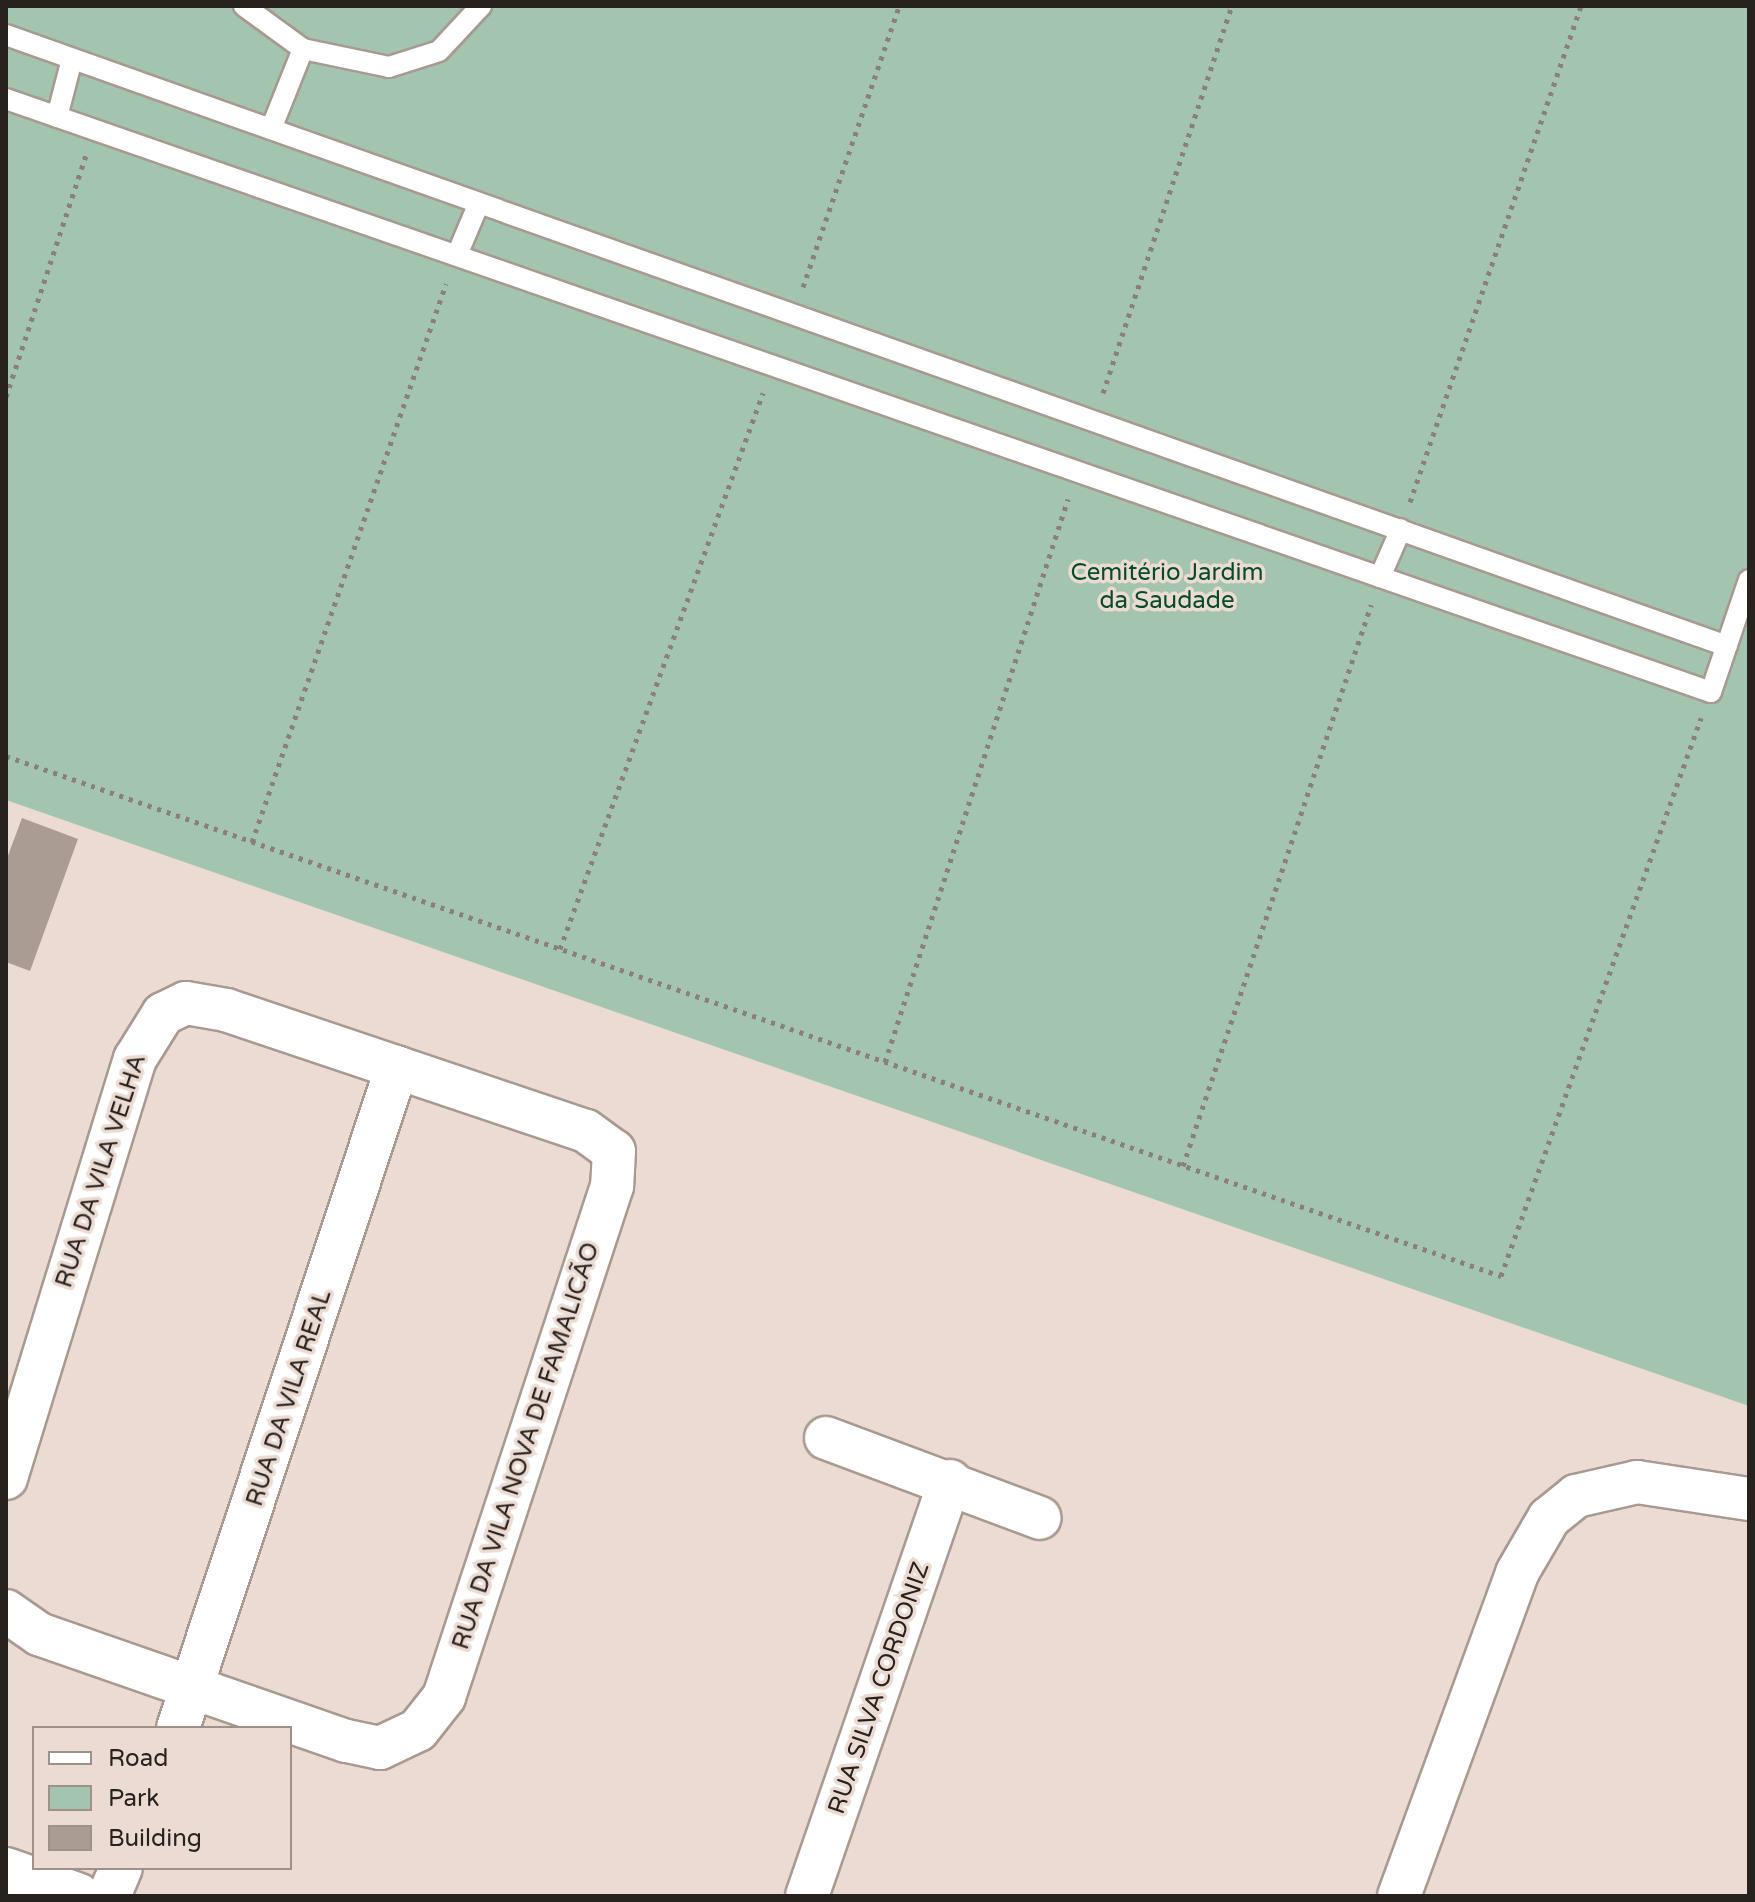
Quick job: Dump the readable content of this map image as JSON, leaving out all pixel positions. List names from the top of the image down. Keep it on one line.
{"streets":{"street":["RUA DA VILA VELHA","RUA DA VILA REAL","RUA DA VILA NOVA DE FAMALICÃO","RUA SILVA CORDONIZ"]},"crossings":[["RUA DA VILA VELHA","RUA DA VILA REAL"],["RUA DA VILA VELHA","RUA DA VILA NOVA DE FAMALICÃO"],["RUA DA VILA REAL","RUA DA VILA NOVA DE FAMALICÃO"]],"parks":["Cemitério Jardim da Saudade"],"legend":["Road","Park","Building"]}
